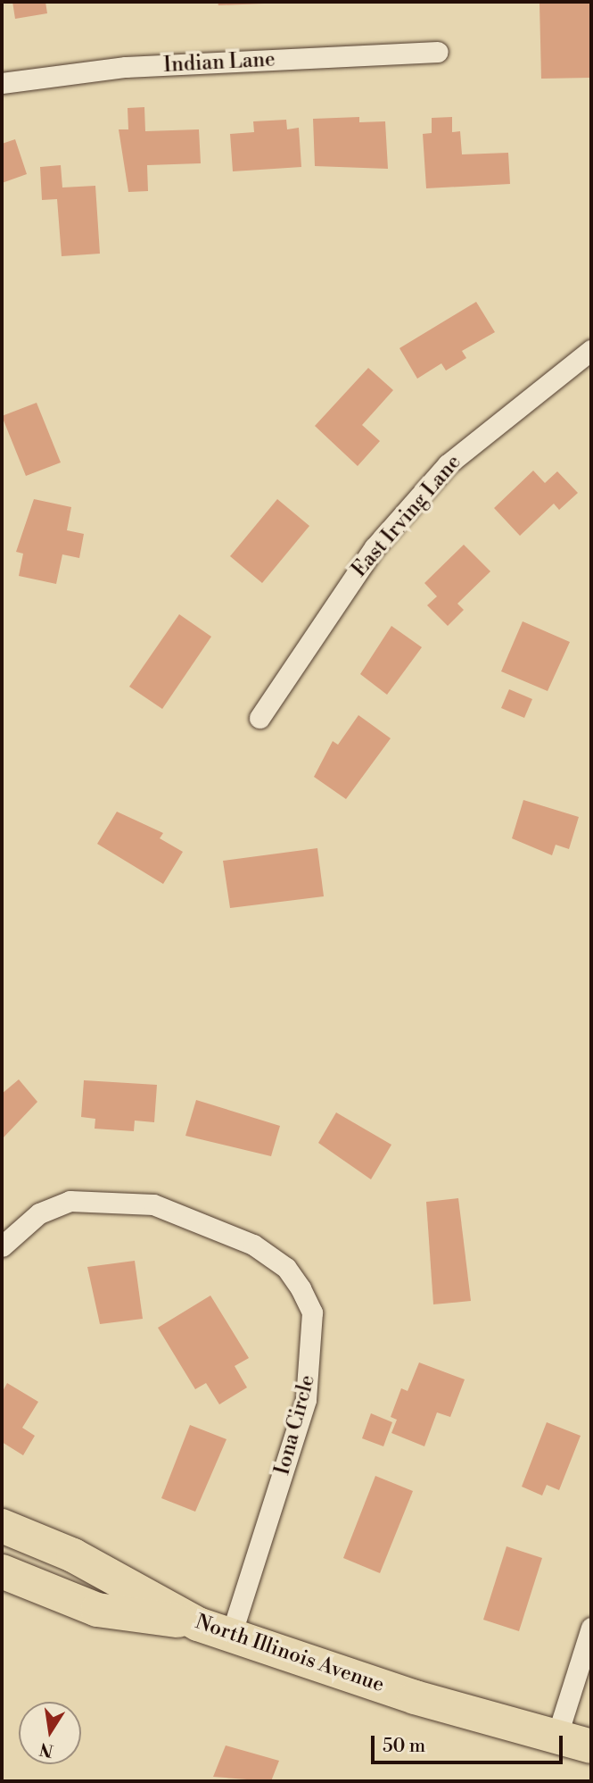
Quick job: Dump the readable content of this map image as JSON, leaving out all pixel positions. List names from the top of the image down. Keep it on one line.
{"streets":{"highway":["North Illinois Avenue"],"street":["Indian Lane","East Irving Lane","Iona Circle"]},"crossings":[["Iona Circle","North Illinois Avenue"]],"scale_bar":"50 m","north":"bottom"}
